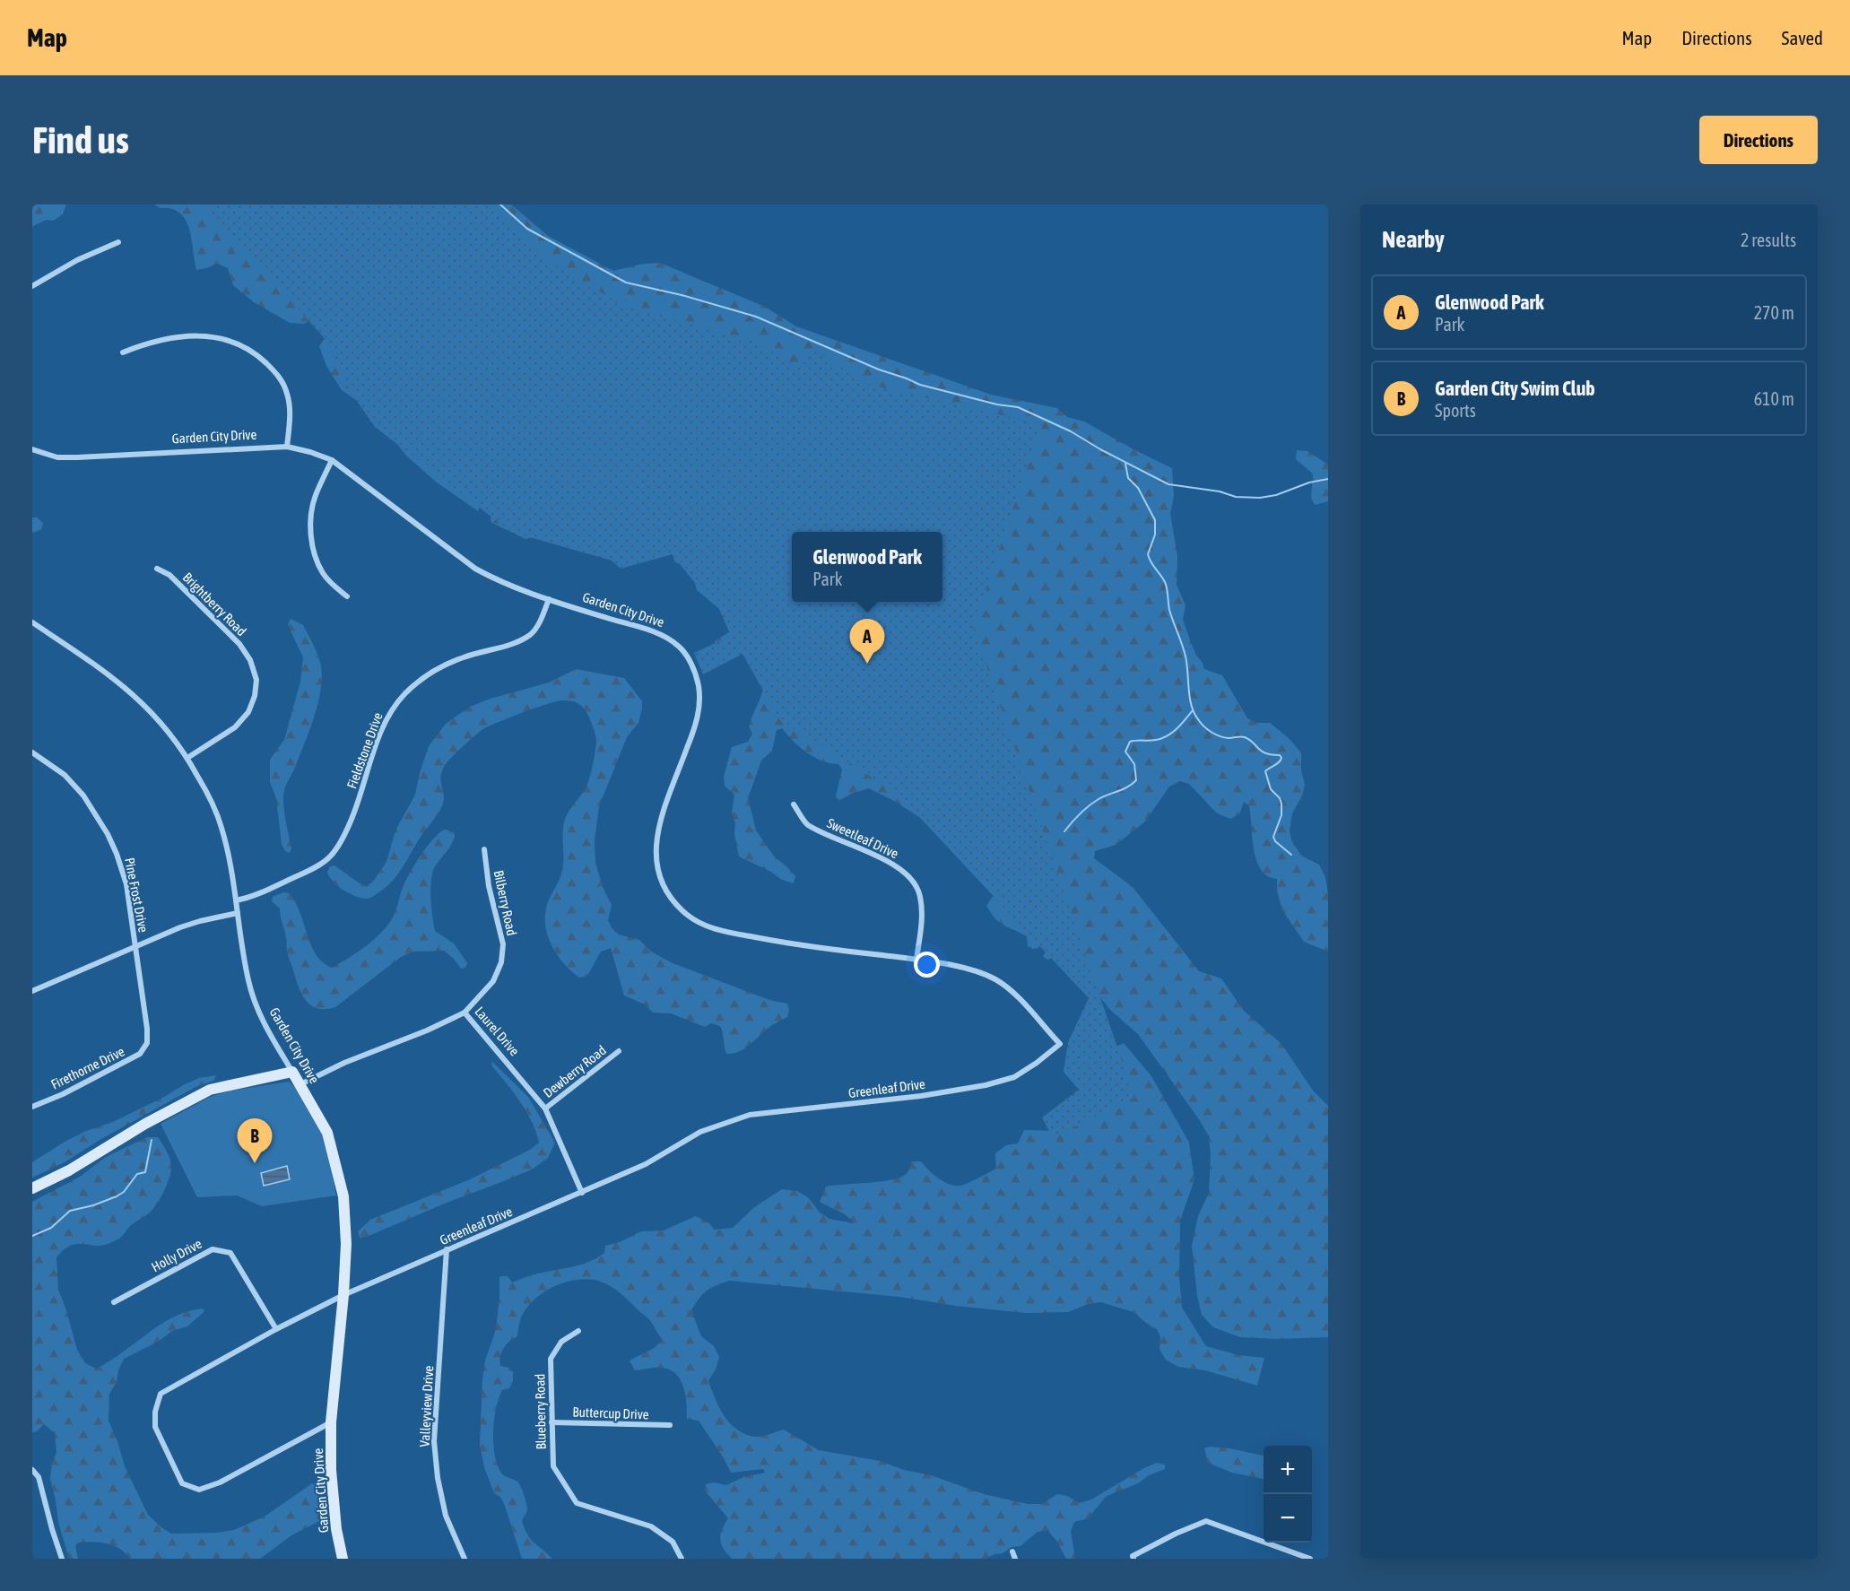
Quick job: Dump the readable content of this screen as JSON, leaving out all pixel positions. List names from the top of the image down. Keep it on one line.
{"streets":{"street":["Garden City Drive","Brightberry Road","Fieldstone Drive","Sweetleaf Drive","Pine Frost Drive","Bilberry Road","Laurel Drive","Firethorne Drive","Dewberry Road","Greenleaf Drive","Holly Drive","Valleyview Drive","Blueberry Road","Buttercup Drive"]},"crossings":[["Garden City Drive","Brightberry Road"],["Garden City Drive","Fieldstone Drive"],["Garden City Drive","Sweetleaf Drive"],["Garden City Drive","Laurel Drive"],["Garden City Drive","Greenleaf Drive"],["Pine Frost Drive","Firethorne Drive"],["Bilberry Road","Laurel Drive"],["Laurel Drive","Dewberry Road"],["Laurel Drive","Greenleaf Drive"],["Greenleaf Drive","Holly Drive"],["Greenleaf Drive","Valleyview Drive"],["Blueberry Road","Buttercup Drive"]],"page":{"header":"Map","nav":["Map","Directions","Saved"],"buttons":"Directions","title":"Find us","heading":["Nearby","2 results"],"list":[{"mark":"A","name":"Glenwood Park","note":"Park","value":"270 m"},{"mark":"B","name":"Garden City Swim Club","note":"Sports","value":"610 m"}],"popup":["Glenwood Park","Park"],"pins":["A","B"],"map_buttons":["+","−"]}}
